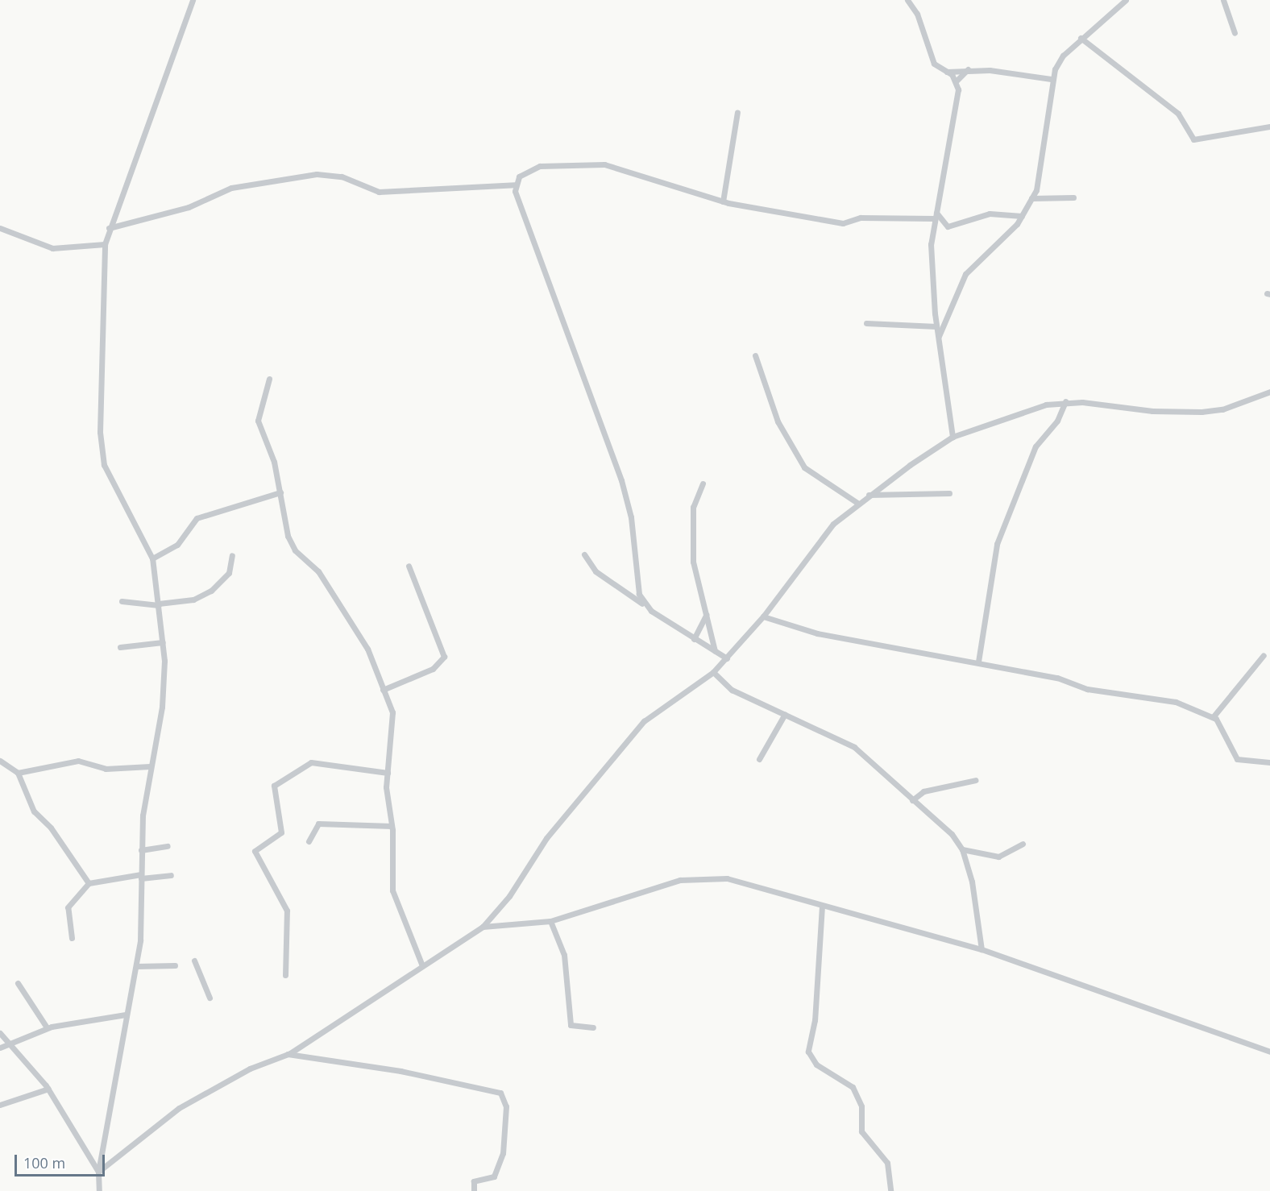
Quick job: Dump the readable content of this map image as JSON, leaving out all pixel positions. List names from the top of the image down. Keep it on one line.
{"scale_bar":"100 m"}
